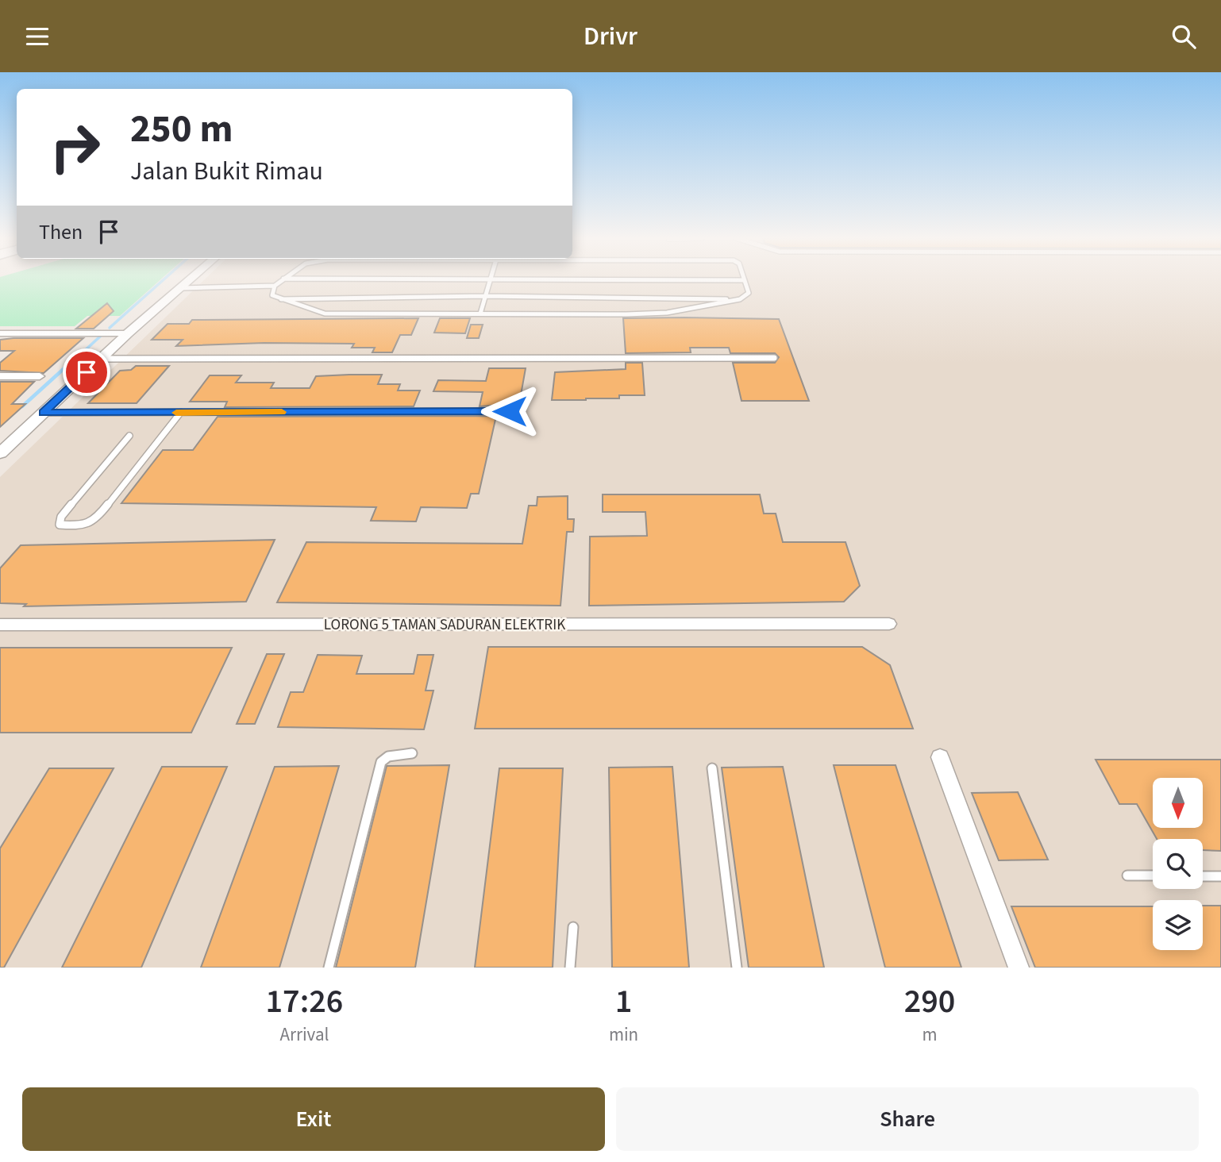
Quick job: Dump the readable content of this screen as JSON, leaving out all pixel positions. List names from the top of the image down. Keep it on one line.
{"streets":{"street":["LORONG 5 TAMAN SADURAN ELEKTRIK"]},"north":"bottom","page":{"header":"Drivr","turn":["250 m","Jalan Bukit Rimau"],"then":"Then","eta":["17:26","Arrival","1","min","290","m"],"buttons":["Exit","Share"]}}
